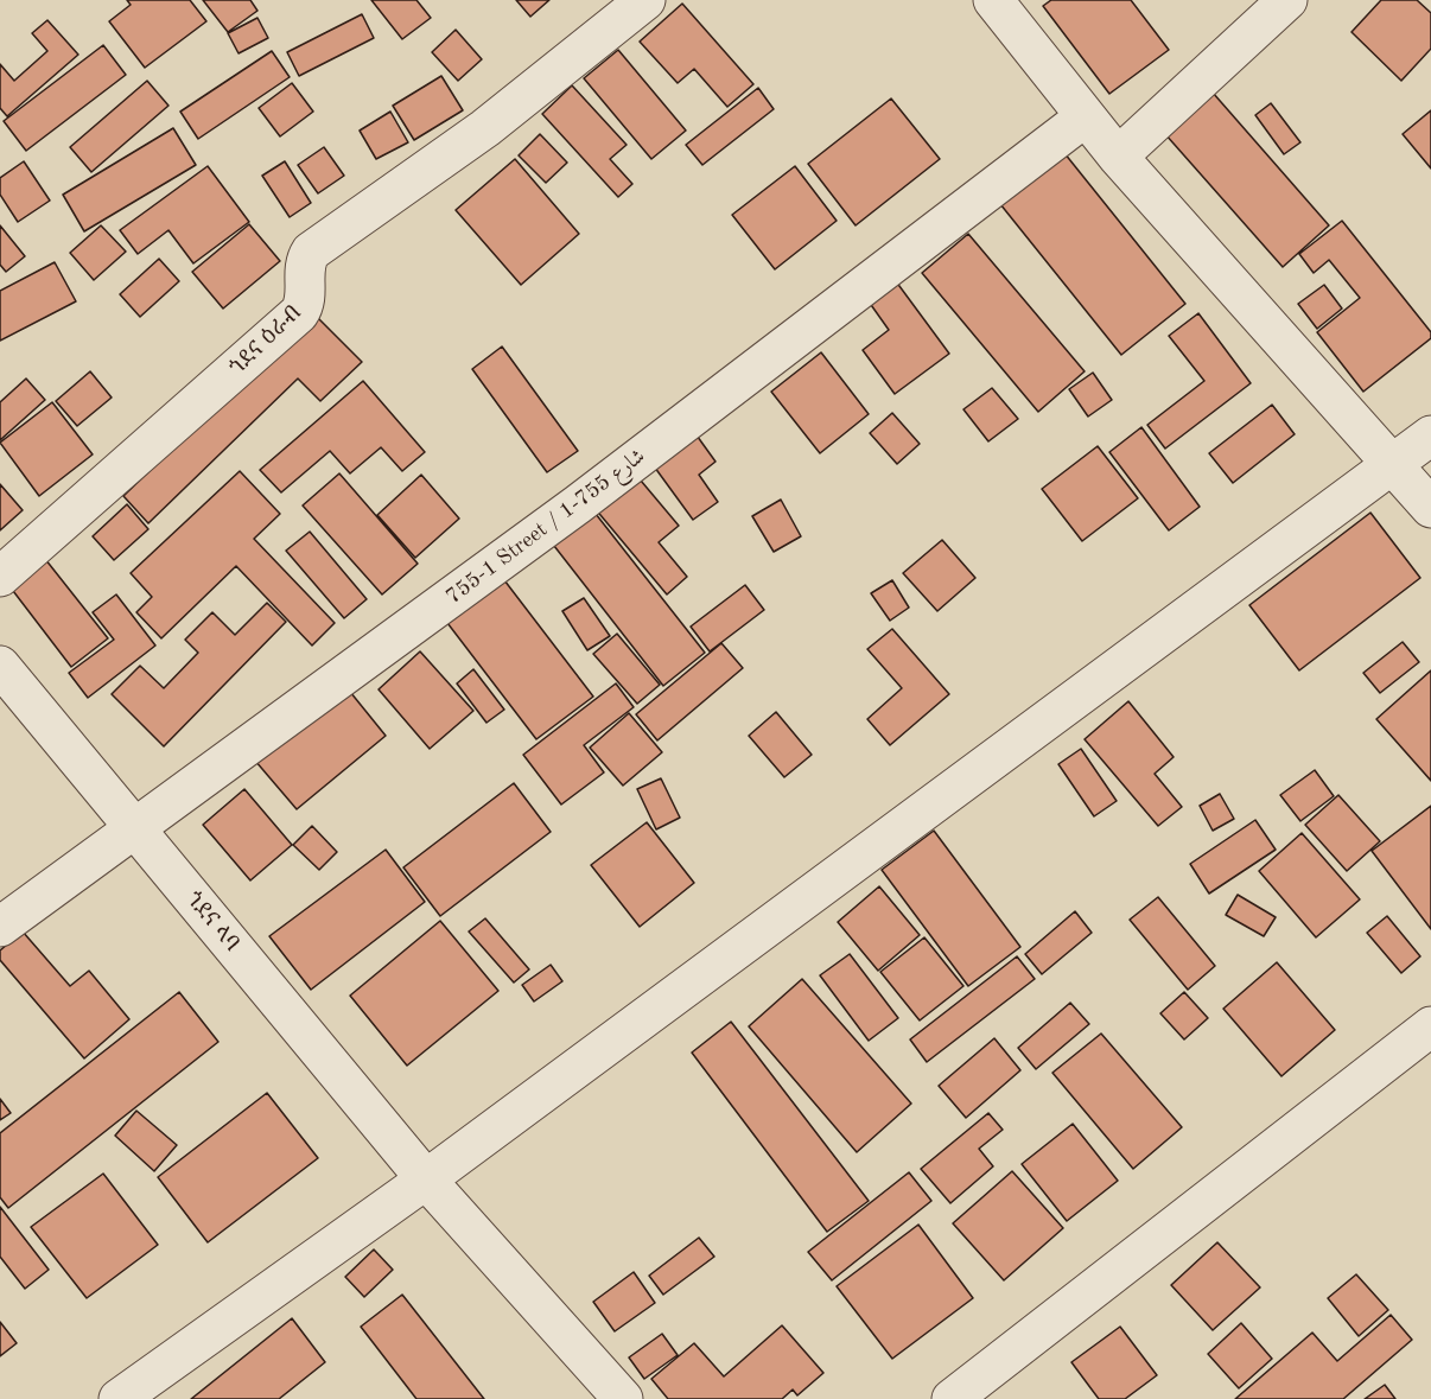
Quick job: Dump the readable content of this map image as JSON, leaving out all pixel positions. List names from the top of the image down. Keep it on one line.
{"streets":{"street":["ጎደና ዕራብ","755-1 Street / شارع 755-1","ጎደና ላባ"]},"crossings":[["755-1 Street / شارع 755-1","ጎደና ላባ"]]}
